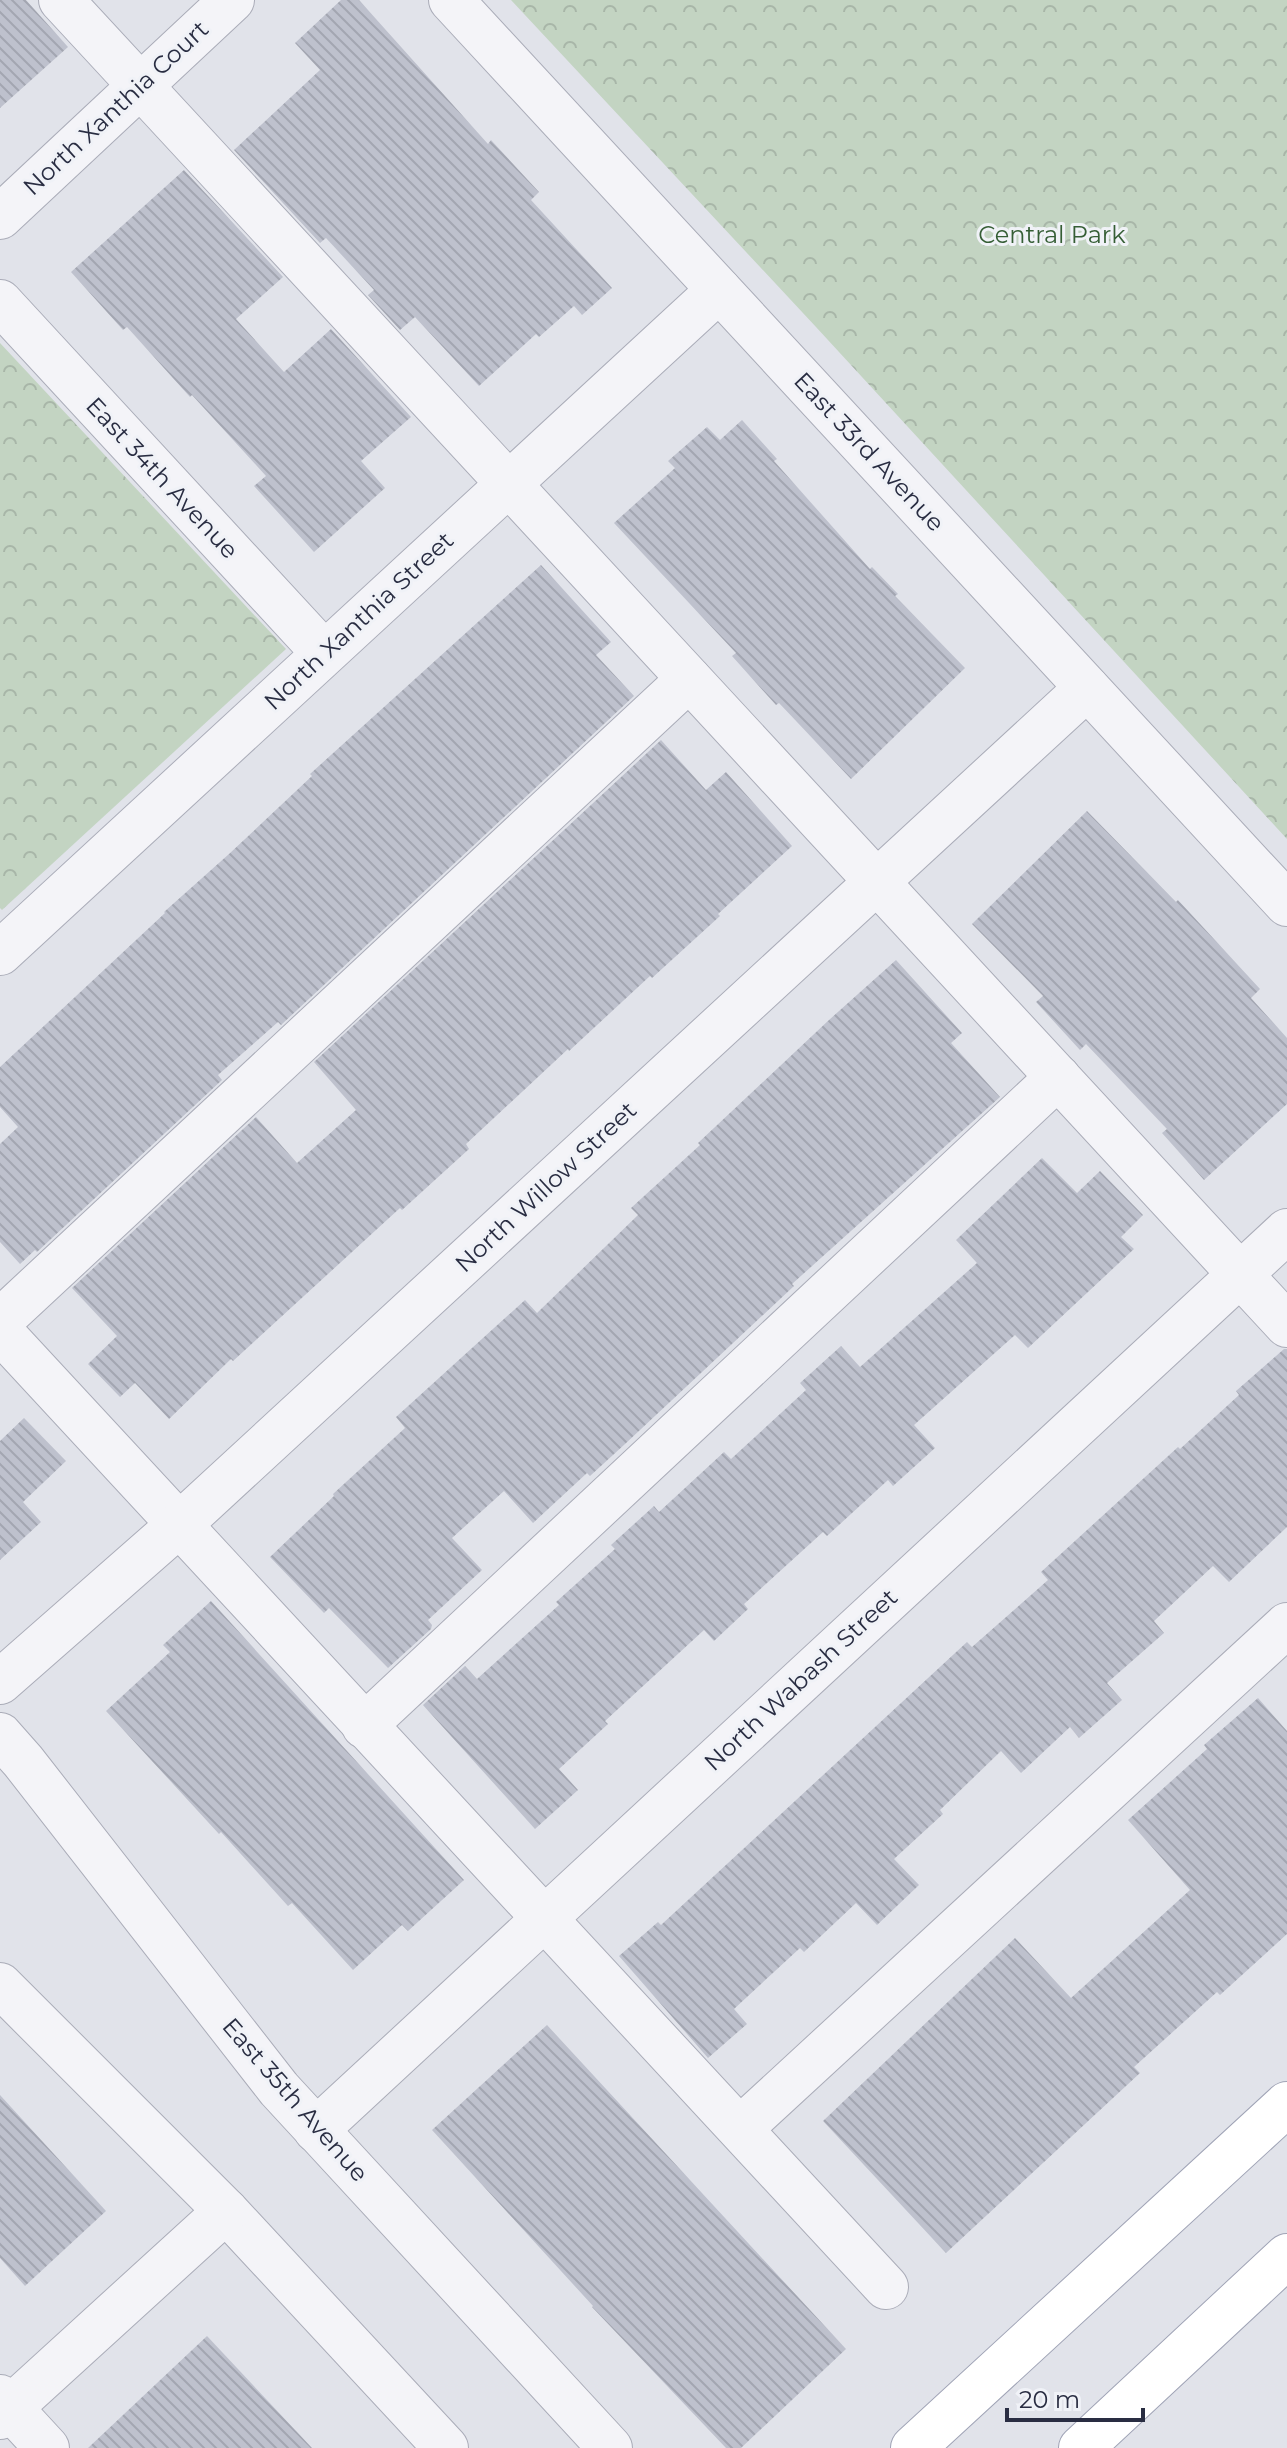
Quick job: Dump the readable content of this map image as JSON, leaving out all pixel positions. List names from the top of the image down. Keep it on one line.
{"streets":{"street":["North Xanthia Court","East 33rd Avenue","East 34th Avenue","North Xanthia Street","North Willow Street","North Wabash Street","East 35th Avenue"]},"crossings":[["East 33rd Avenue","North Xanthia Street"],["East 33rd Avenue","North Willow Street"],["East 34th Avenue","North Xanthia Street"],["North Wabash Street","East 35th Avenue"]],"parks":["Central Park"],"scale_bar":"20 m"}
